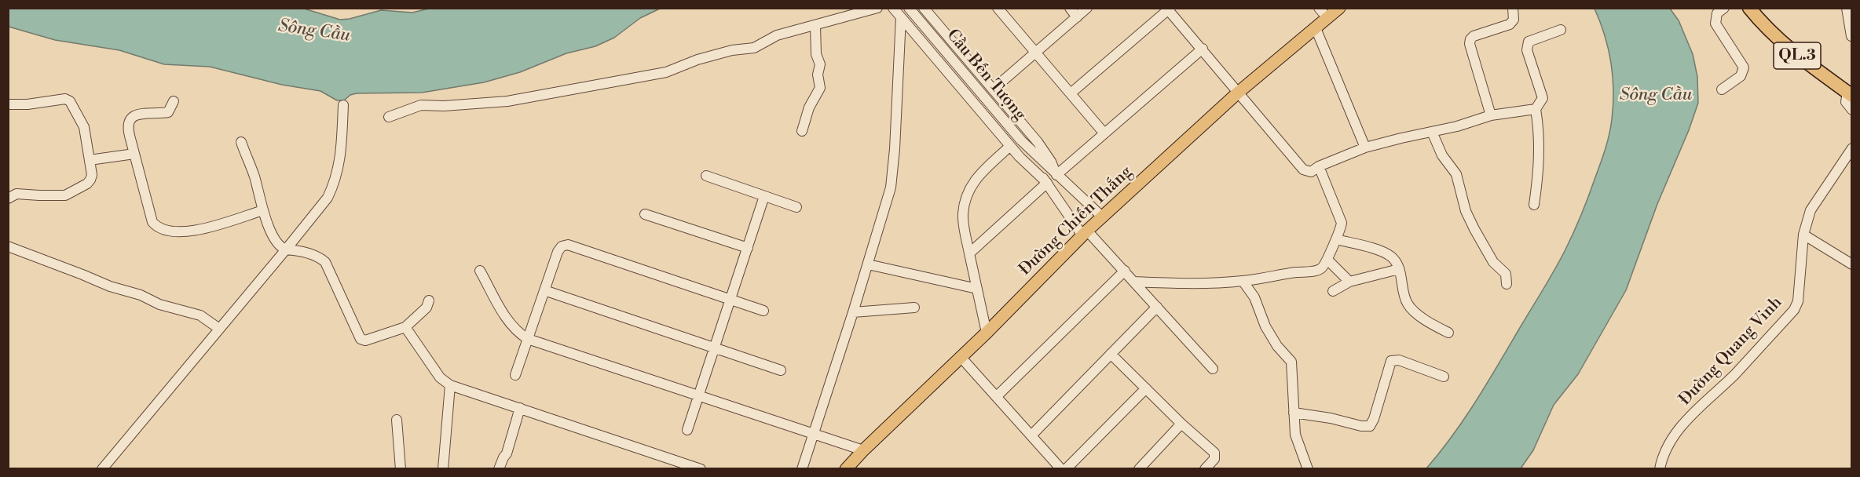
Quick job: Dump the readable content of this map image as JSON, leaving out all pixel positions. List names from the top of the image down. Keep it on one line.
{"streets":{"highway":["QL.3"],"main road":["Đường Chiến Thắng"],"street":["Cầu Bến Tượng","Đường Quang Vinh"]},"water":["Sông Cầu"]}
